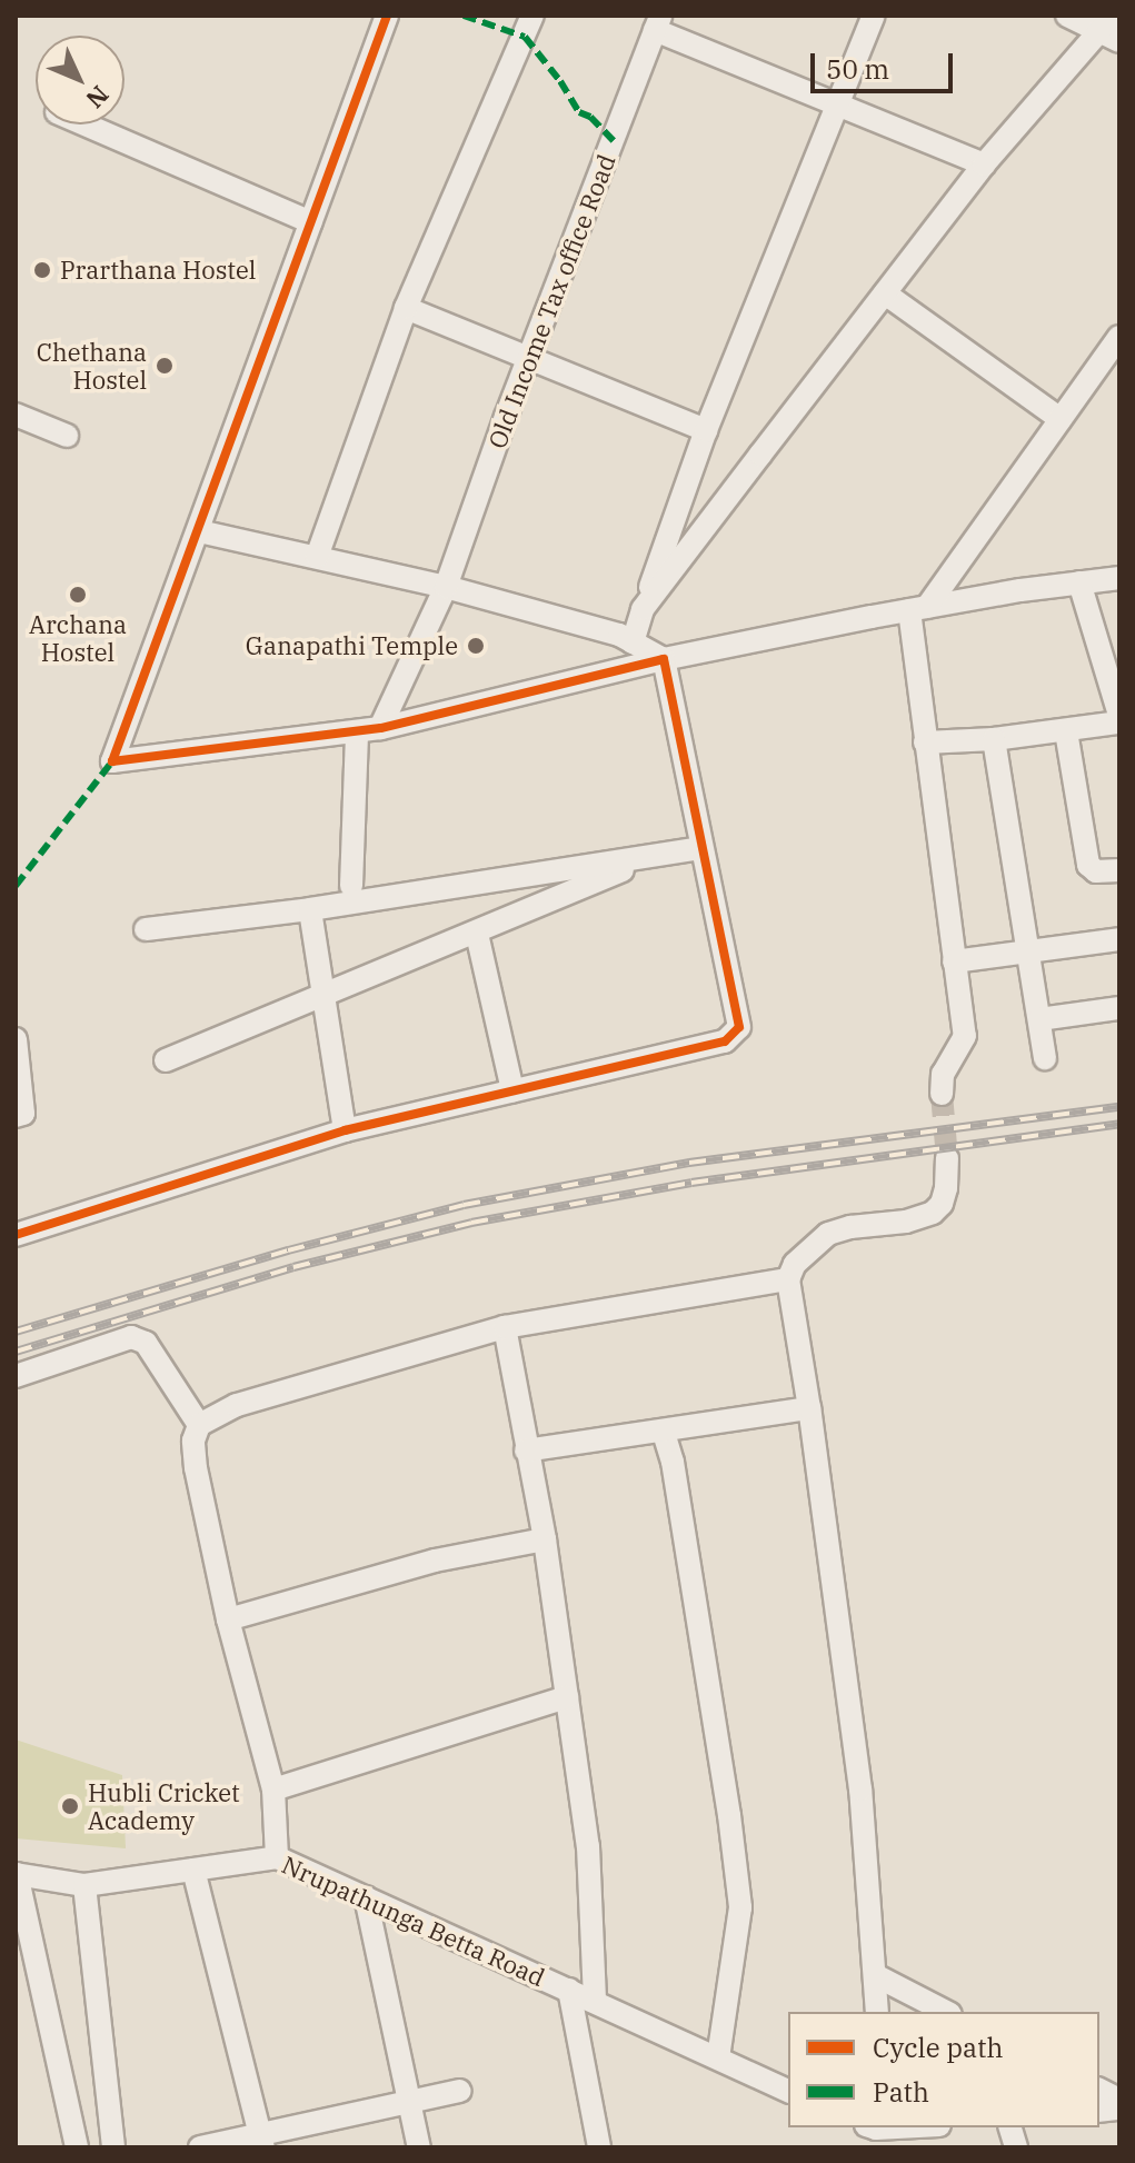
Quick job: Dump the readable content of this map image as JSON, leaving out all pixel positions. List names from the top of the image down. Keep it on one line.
{"streets":{"street":["Old Income Tax office Road","Nrupathunga Betta Road"]},"places":["Prarthana Hostel","Chethana Hostel","Archana Hostel","Ganapathi Temple","Hubli Cricket Academy"],"legend":["Cycle path","Path"],"scale_bar":"50 m","north":"bottom right"}
